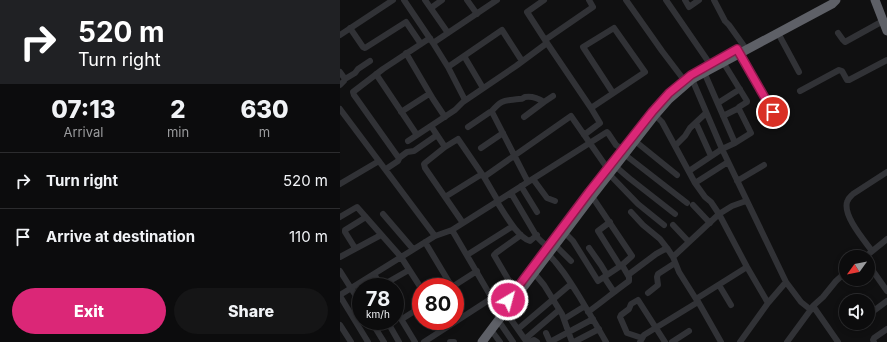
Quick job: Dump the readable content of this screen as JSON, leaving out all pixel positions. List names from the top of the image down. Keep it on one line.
{"north":"bottom left","page":{"turn":["520 m","Turn right"],"eta":["07:13","Arrival","2","min","630","m"],"list":[{"name":"Turn right","value":"520 m"},{"name":"Arrive at destination","value":"110 m"}],"speed":"78 km/h","limit":"80","buttons":["Exit","Share"]}}
